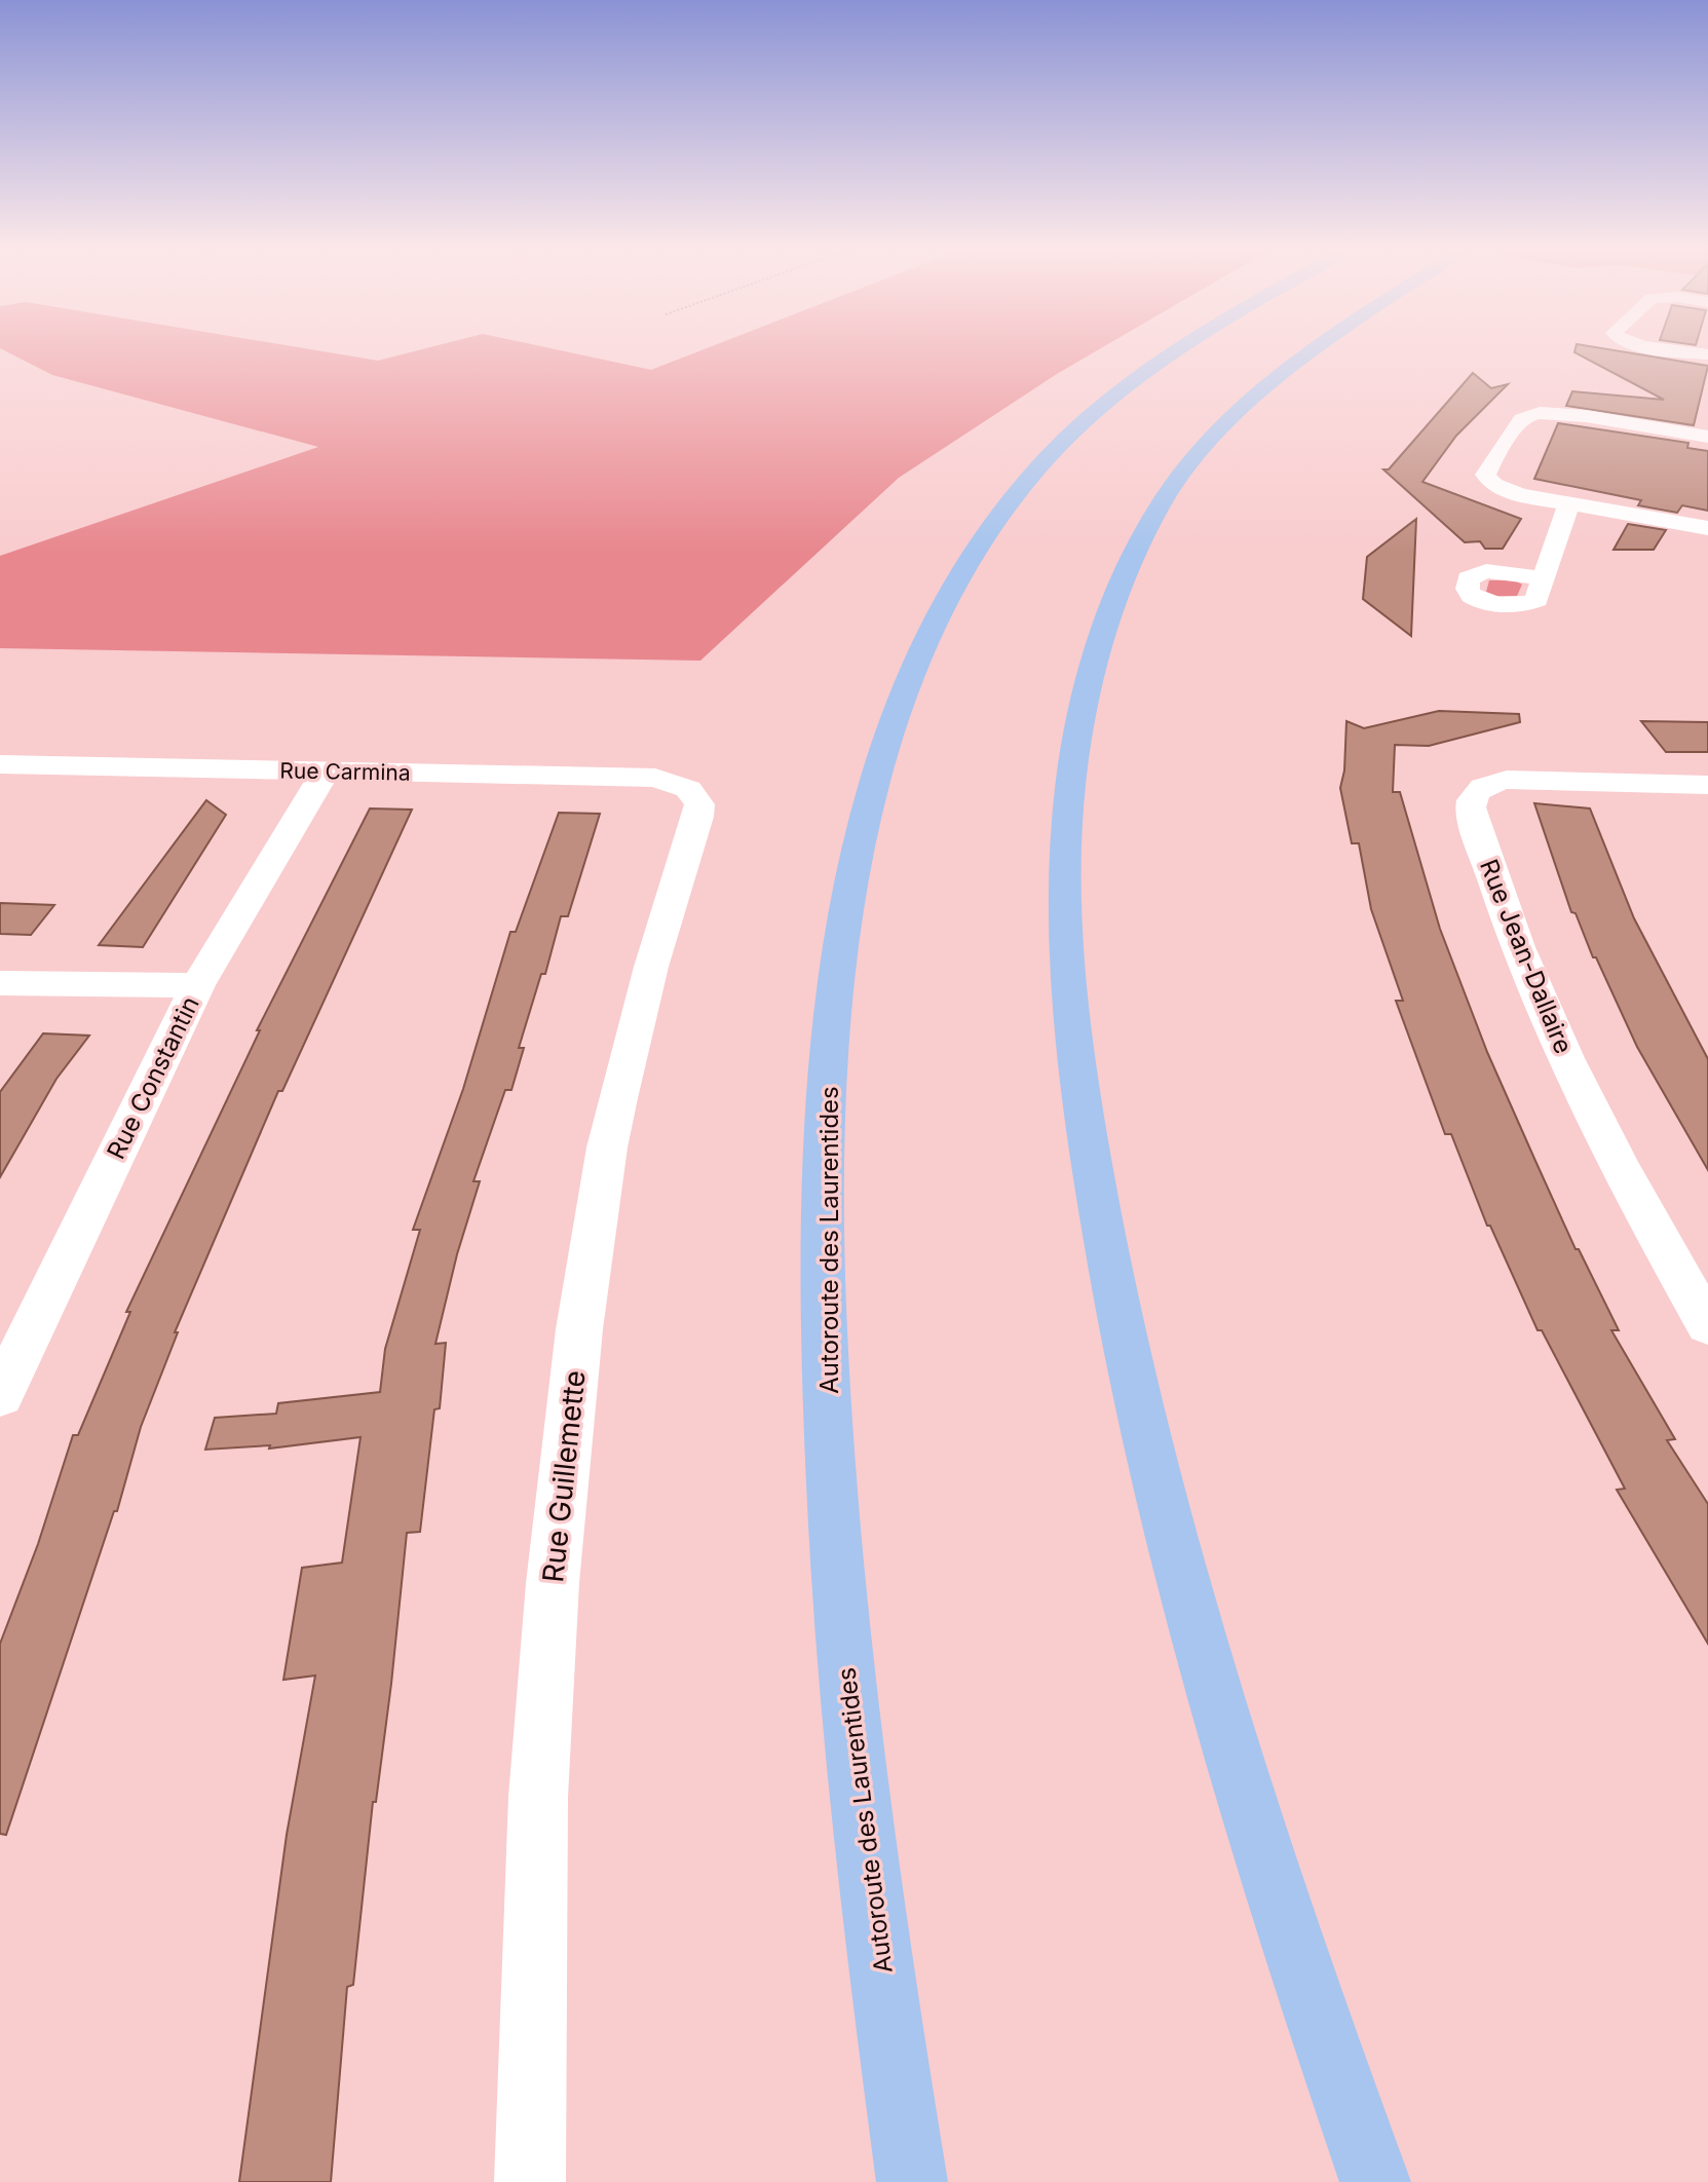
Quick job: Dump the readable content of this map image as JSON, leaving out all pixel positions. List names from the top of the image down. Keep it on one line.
{"streets":{"highway":["Autoroute des Laurentides"],"street":["Rue Carmina","Rue Jean-Dallaire","Rue Constantin","Rue Guillemette"]},"crossings":[["Rue Carmina","Rue Constantin"],["Rue Carmina","Rue Guillemette"]]}
